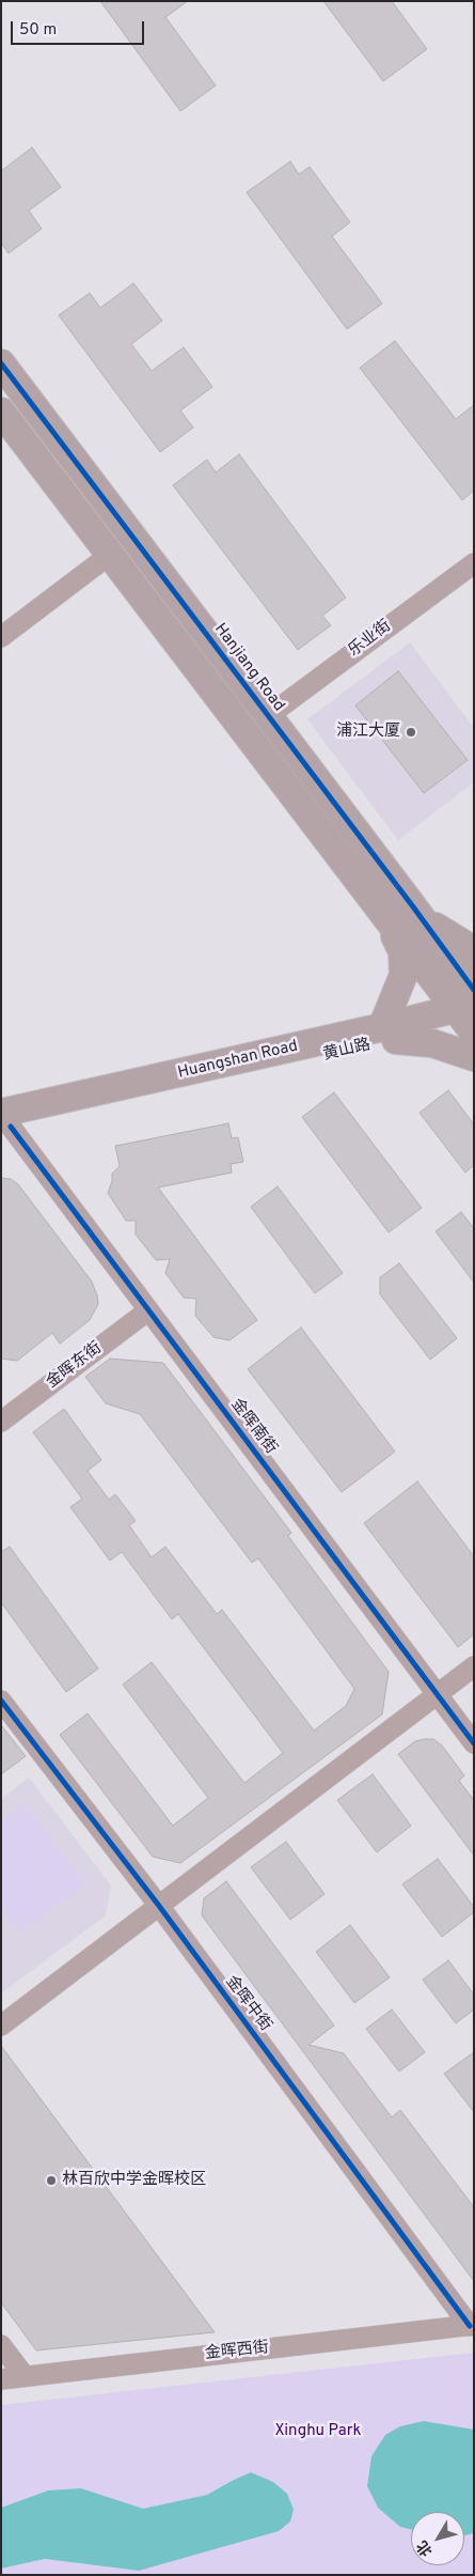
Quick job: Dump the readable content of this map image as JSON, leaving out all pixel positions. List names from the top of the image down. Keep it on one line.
{"streets":{"street":["乐业街","Hanjiang Road","Huangshan Road","金晖东街","金晖南街","金晖中街","金晖西街"]},"crossings":[["乐业街","Hanjiang Road"],["Hanjiang Road","Huangshan Road"],["Huangshan Road","金晖南街"],["金晖东街","金晖南街"],["金晖中街","金晖西街"]],"parks":["Xinghu Park"],"places":["浦江大厦","林百欣中学金晖校区"],"scale_bar":"50 m","north":"bottom left"}
